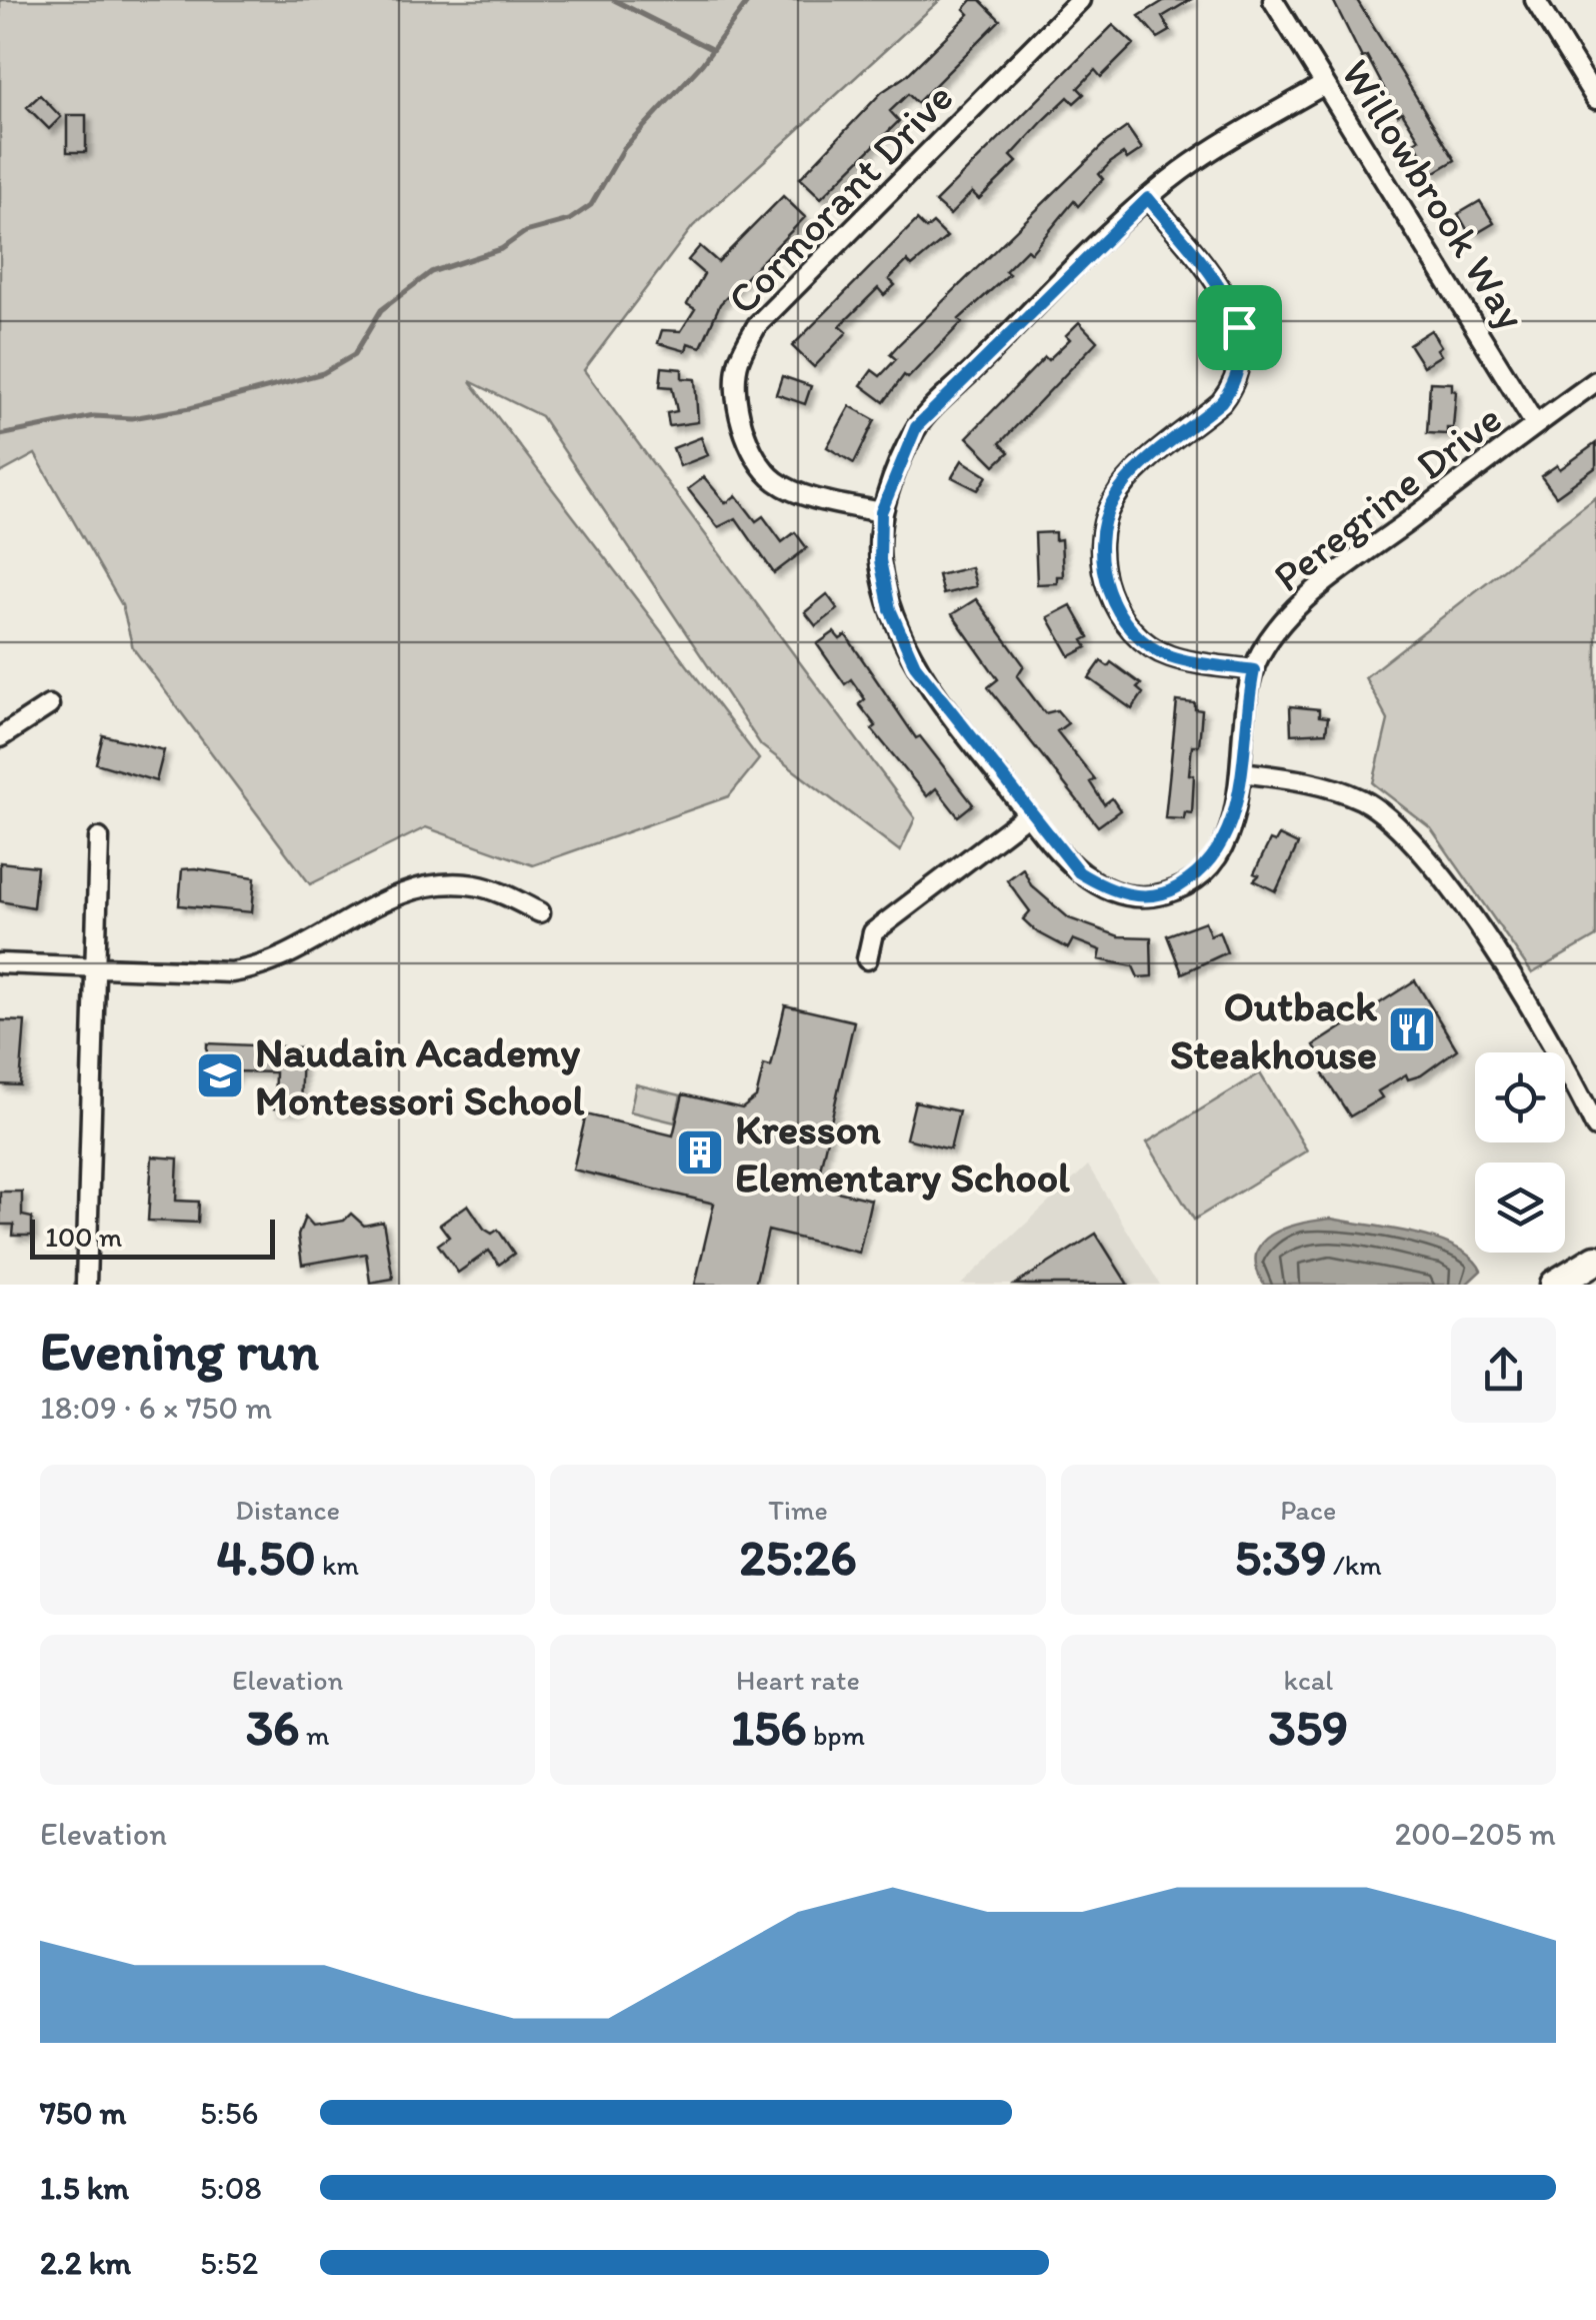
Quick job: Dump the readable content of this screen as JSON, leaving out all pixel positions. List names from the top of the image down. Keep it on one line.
{"streets":{"street":["Willowbrook Way","Cormorant Drive","Peregrine Drive"]},"crossings":[["Willowbrook Way","Peregrine Drive"],["Cormorant Drive","Peregrine Drive"]],"places":{"restaurant":["Outback Steakhouse"],"school or university":["Naudain Academy Montessori School"],"building":["Kresson Elementary School"]},"scale_bar":"100 m","page":{"scale":"100 m","heading":["Evening run","18:09 · 6 × 750 m"],"stats":[["Distance","4.50 km"],["Time","25:26"],["Pace","5:39 /km"],["Elevation","36 m"],["Heart rate","156 bpm"],["kcal","359"]],"chart":["Elevation","200–205 m"],"list":[{"name":"750 m","note":"5:56"},{"name":"1.5 km","note":"5:08"},{"name":"2.2 km","note":"5:52"}]}}
